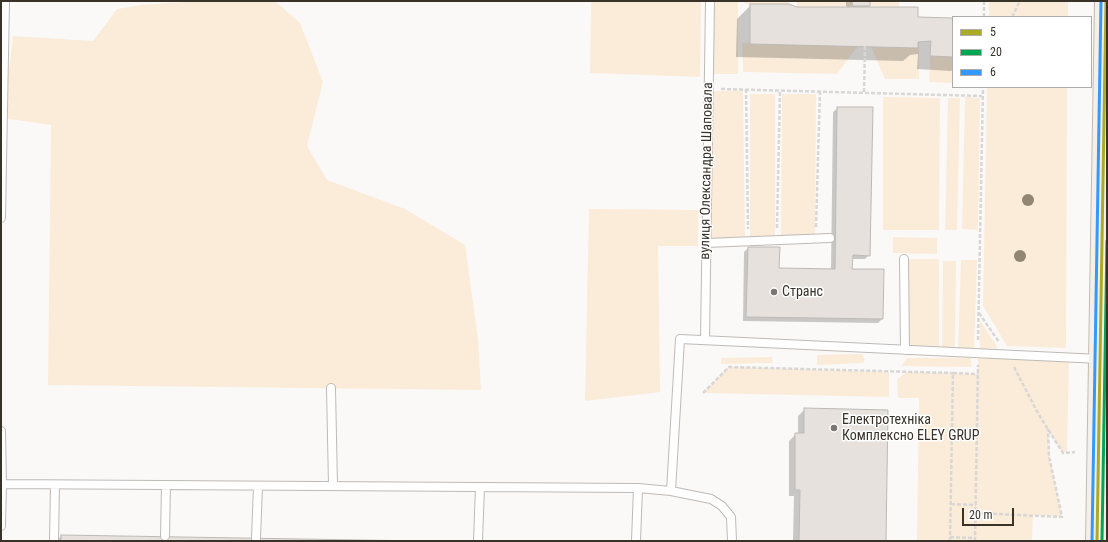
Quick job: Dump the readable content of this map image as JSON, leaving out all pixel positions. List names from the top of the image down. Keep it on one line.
{"streets":{"lane":["вулиця Олександра Шаповала"]},"places":["Странс","Електротехніка Комплексно ELEY GRUP"],"lines":["transit line 5","transit line 6","transit line 20"],"legend":["5","20","6"],"scale_bar":"20 m"}
